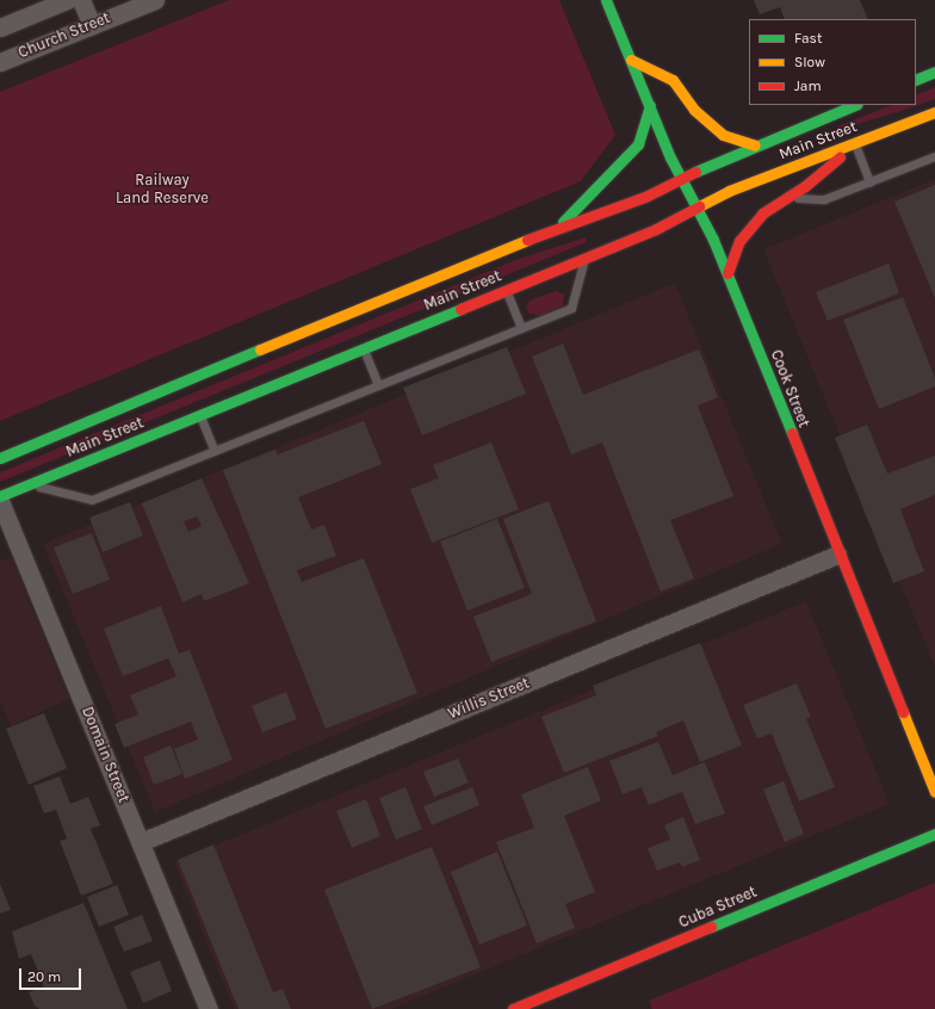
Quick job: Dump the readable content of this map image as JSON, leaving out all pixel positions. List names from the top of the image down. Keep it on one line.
{"streets":{"main road":["Main Street","Cook Street","Cuba Street"],"street":["Church Street","Willis Street","Domain Street"]},"crossings":[["Main Street","Cook Street"],["Cook Street","Willis Street"],["Willis Street","Domain Street"]],"parks":["Railway Land Reserve"],"legend":["Fast","Slow","Jam"],"scale_bar":"20 m"}
